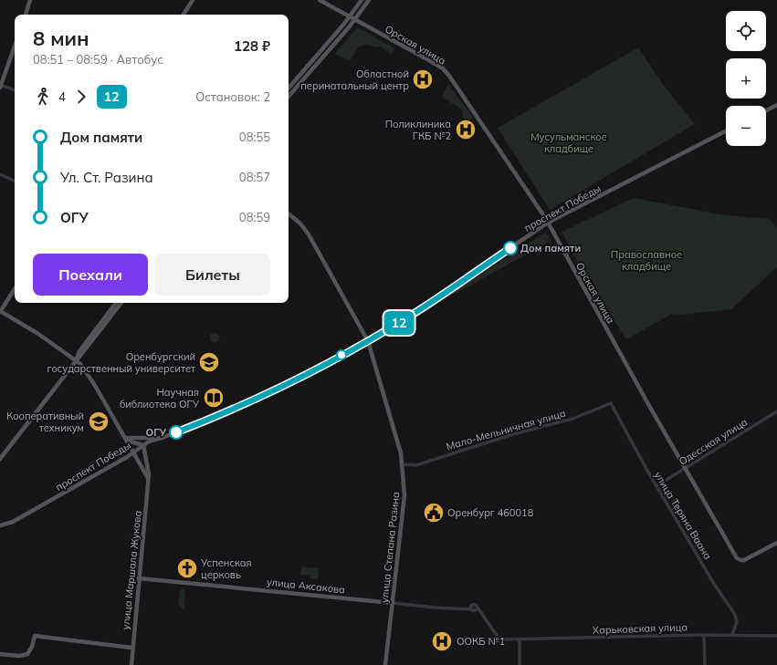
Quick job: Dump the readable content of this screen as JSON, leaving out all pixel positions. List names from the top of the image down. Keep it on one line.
{"streets":{"main road":["Орская улица","проспект Победы","улица Степана Разина","улица Маршала Жукова","улица Аксакова"],"street":["Мало-Мельничная улица","Одесская улица","улица Теряна Ваана","Харьковская улица"]},"crossings":[["Орская улица","проспект Победы"],["Орская улица","Одесская улица"],["проспект Победы","улица Степана Разина"],["проспект Победы","улица Маршала Жукова"],["Мало-Мельничная улица","улица Теряна Ваана"],["Мало-Мельничная улица","улица Степана Разина"],["Одесская улица","улица Теряна Ваана"],["улица Теряна Ваана","Харьковская улица"],["улица Степана Разина","улица Аксакова"],["улица Маршала Жукова","улица Аксакова"]],"parks":["Мусульманское кладбище","Православное кладбище"],"places":{"hospital":["Областной перинатальный центр","Поликлиника ГКБ №2","ООКБ №1"],"other":["Дом памяти","ОГУ"],"school or university":["Оренбургский государственный университет","Кооперативный техникум"],"library":["Научная библиотека ОГУ"],"public building":["Оренбург 460018"],"church":["Успенская церковь"]},"lines":["bus line 12"],"page":{"on_map":"12","map_buttons":["+","−"],"heading":["8 мин","08:51 – 08:59 · Автобус","128 ₽"],"legs":["4","12","Остановок: 2"],"list":[{"name":"Дом памяти","value":"08:55"},{"name":"Ул. Ст. Разина","value":"08:57"},{"name":"ОГУ","value":"08:59"}],"buttons":["Поехали","Билеты"]}}
